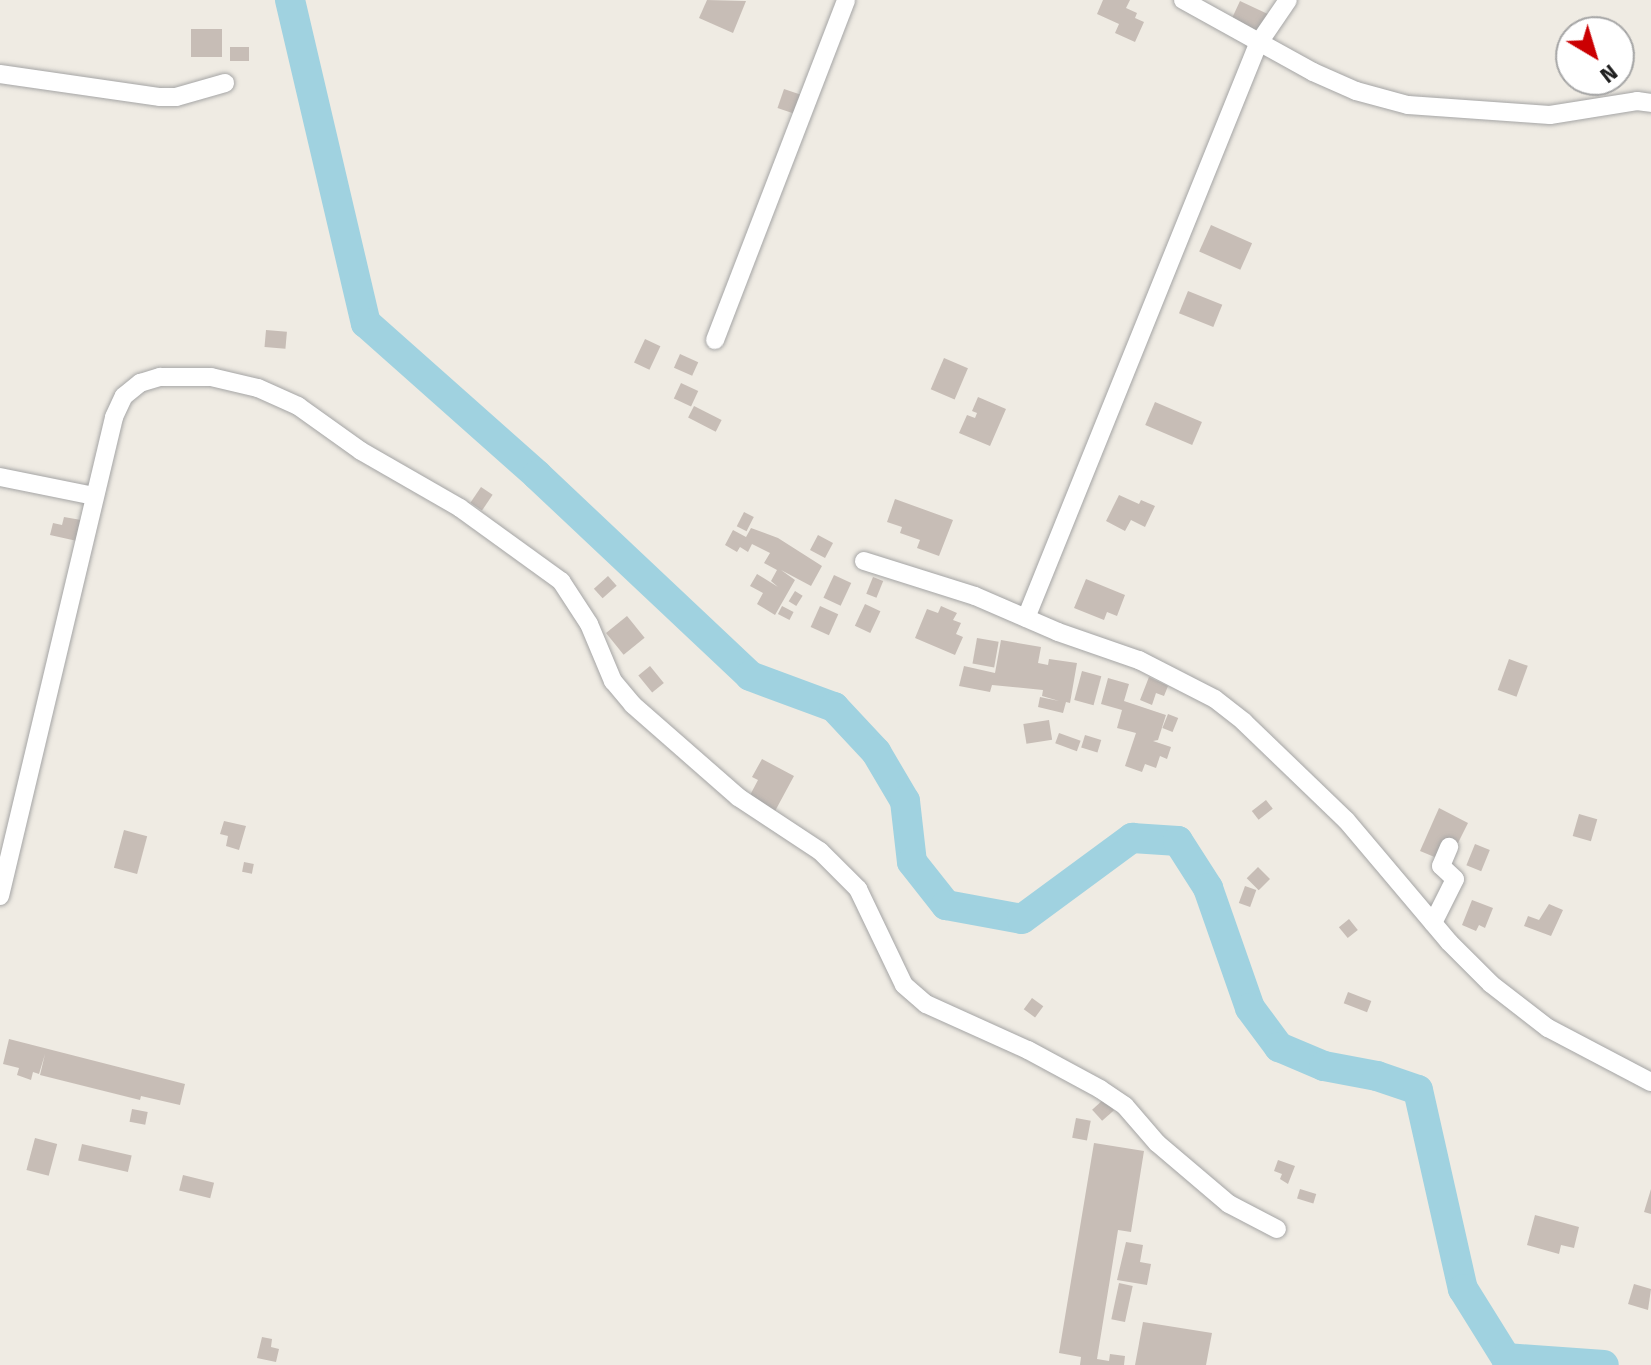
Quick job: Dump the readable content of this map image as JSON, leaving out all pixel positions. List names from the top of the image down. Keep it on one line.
{"north":"bottom right"}
